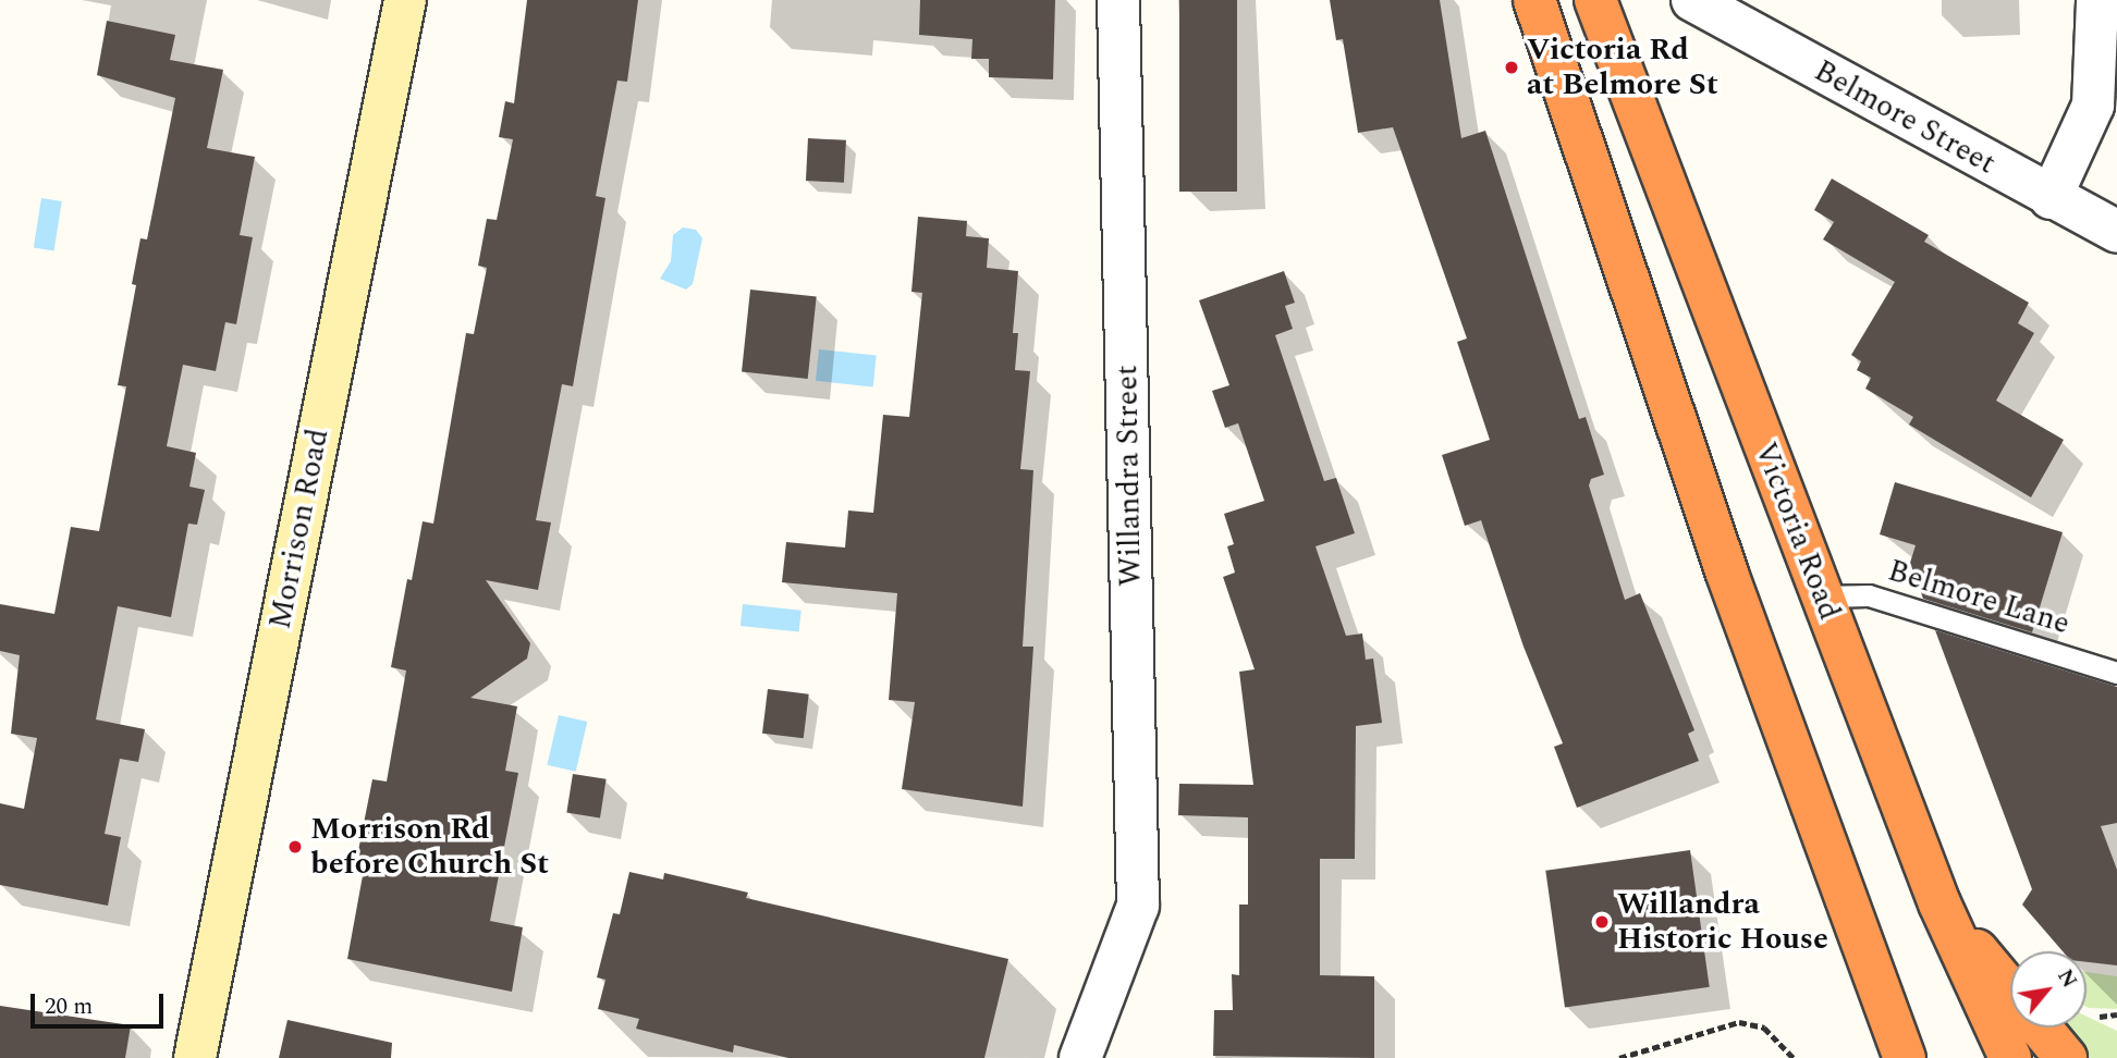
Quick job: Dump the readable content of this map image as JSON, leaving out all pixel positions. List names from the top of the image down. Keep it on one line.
{"streets":{"highway":["Victoria Road"],"street":["Belmore Street","Willandra Street","Morrison Road"],"lane":["Belmore Lane"]},"crossings":[["Victoria Road","Belmore Lane"]],"places":["Victoria Rd at Belmore St","Morrison Rd before Church St","Willandra Historic House"],"scale_bar":"20 m","north":"top right"}
